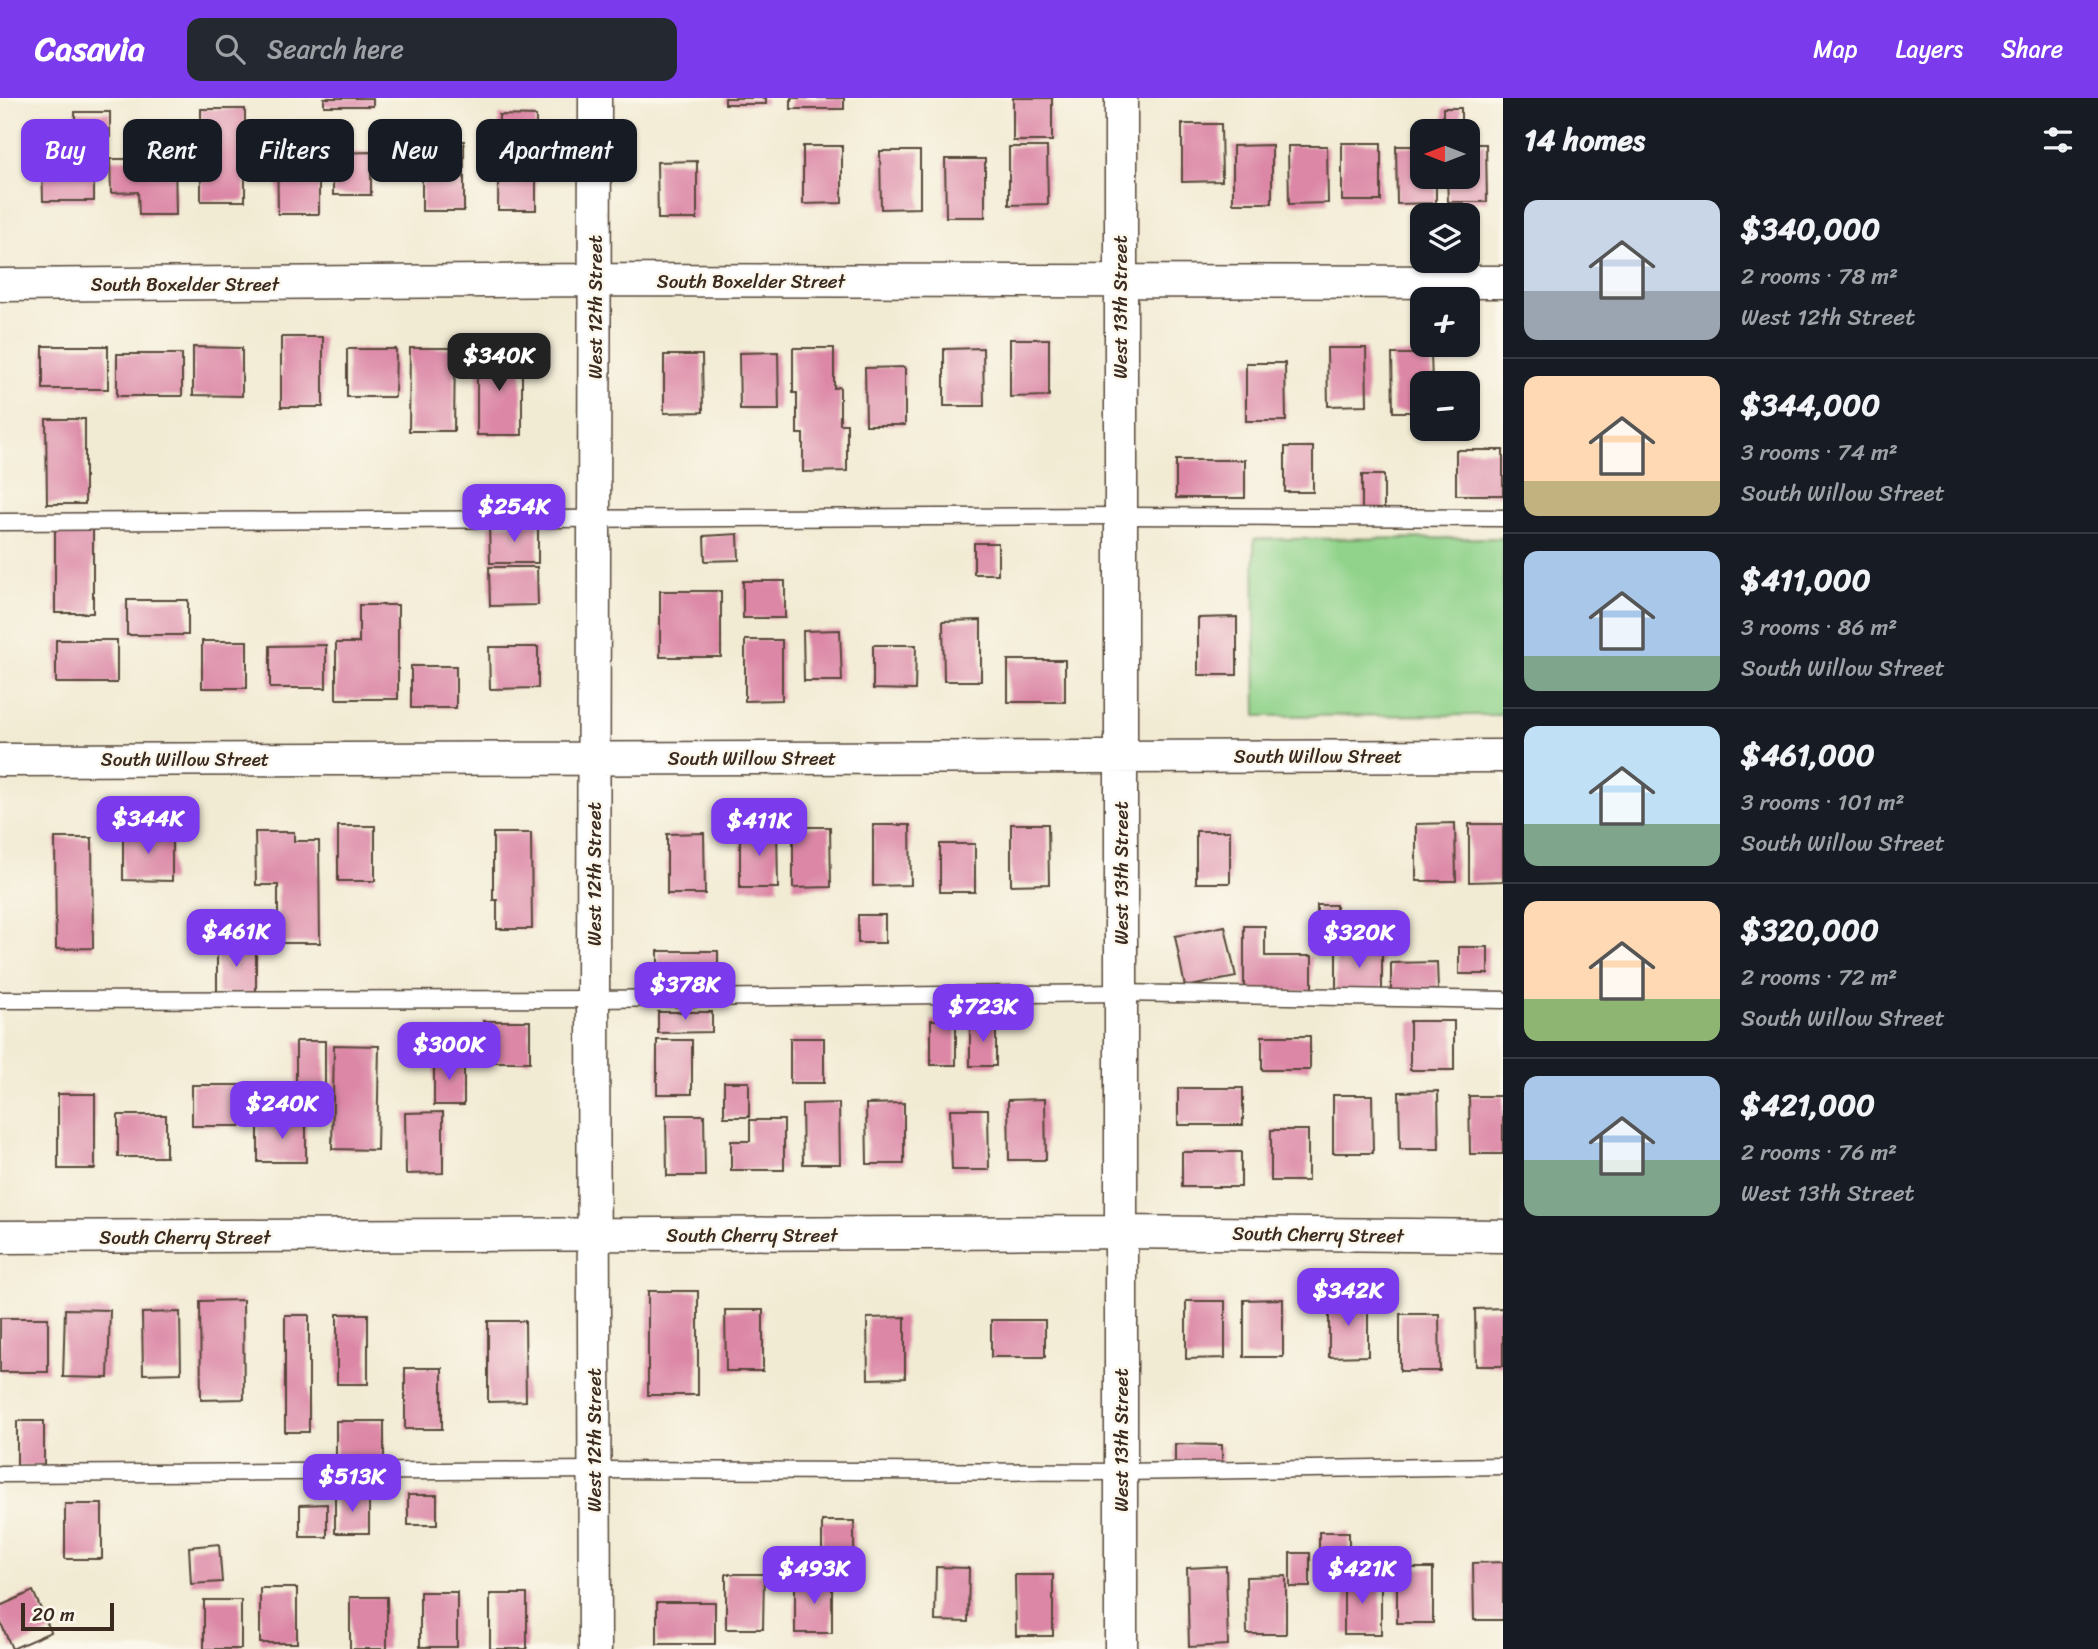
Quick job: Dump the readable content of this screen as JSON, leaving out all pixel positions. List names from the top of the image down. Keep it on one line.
{"streets":{"street":["South Boxelder Street","West 12th Street","West 13th Street","South Willow Street","South Cherry Street"]},"crossings":[["South Boxelder Street","West 12th Street"],["South Boxelder Street","West 13th Street"],["West 12th Street","South Willow Street"],["West 12th Street","South Cherry Street"],["West 13th Street","South Willow Street"],["West 13th Street","South Cherry Street"]],"scale_bar":"20 m","north":"left","page":{"header":"Casavia","search":"Search here","nav":["Map","Layers","Share"],"heading":"14 homes","map_buttons":["+","−"],"chip":["Buy","Rent","Filters","New","Apartment"],"list":[{"name":"$340,000","note":"2 rooms · 78 m² · West 12th Street"},{"name":"$344,000","note":"3 rooms · 74 m² · South Willow Street"},{"name":"$411,000","note":"3 rooms · 86 m² · South Willow Street"},{"name":"$461,000","note":"3 rooms · 101 m² · South Willow Street"},{"name":"$320,000","note":"2 rooms · 72 m² · South Willow Street"},{"name":"$421,000","note":"2 rooms · 76 m² · West 13th Street"}],"price":["$340K","$254K","$344K","$411K","$461K","$320K","$378K","$723K","$300K","$240K","$342K","$513K","$493K","$421K"],"scale":"20 m"}}
